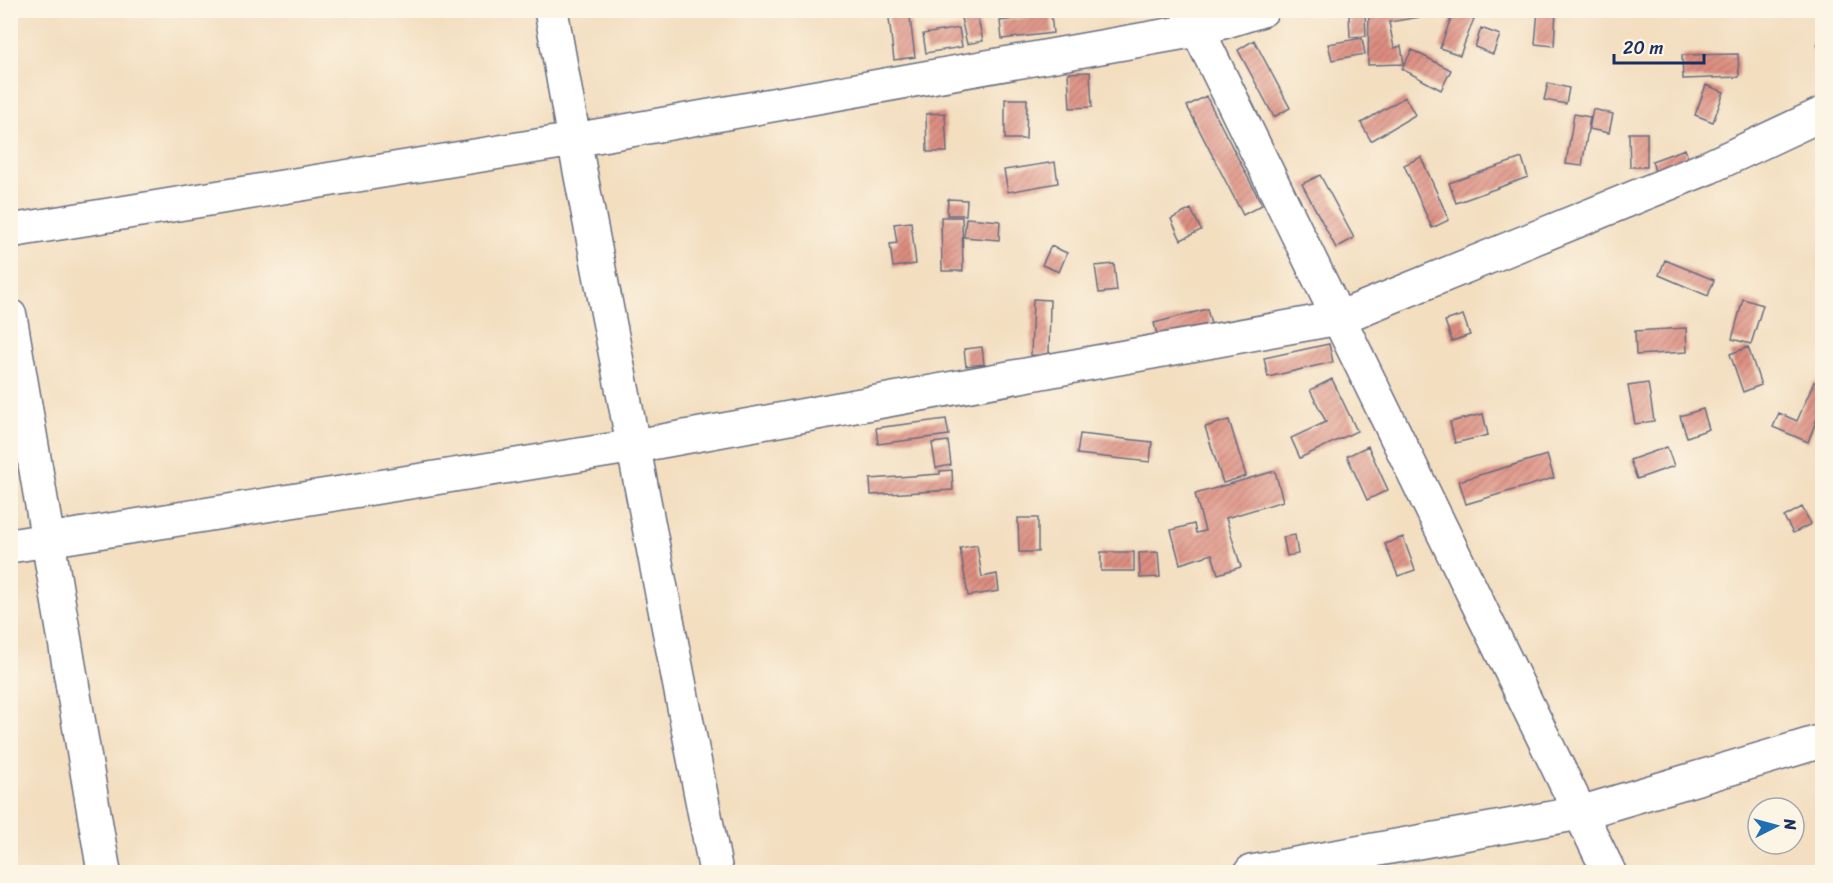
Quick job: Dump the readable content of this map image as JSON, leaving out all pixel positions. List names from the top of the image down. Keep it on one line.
{"scale_bar":"20 m","north":"right"}
